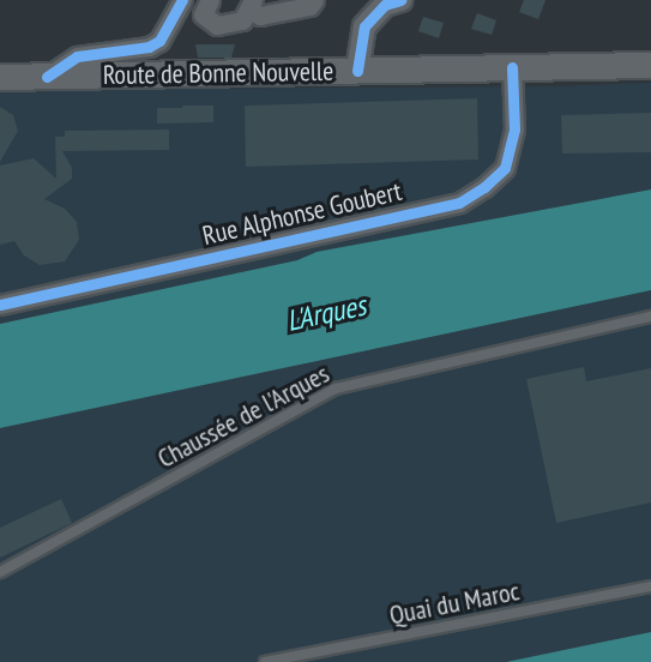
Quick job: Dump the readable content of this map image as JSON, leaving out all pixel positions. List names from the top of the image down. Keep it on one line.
{"streets":{"main road":["Route de Bonne Nouvelle"],"street":["Rue Alphonse Goubert"],"lane":["Chaussée de l'Arques","Quai du Maroc"]},"crossings":[["Route de Bonne Nouvelle","Rue Alphonse Goubert"]],"water":["L'Arques"]}
